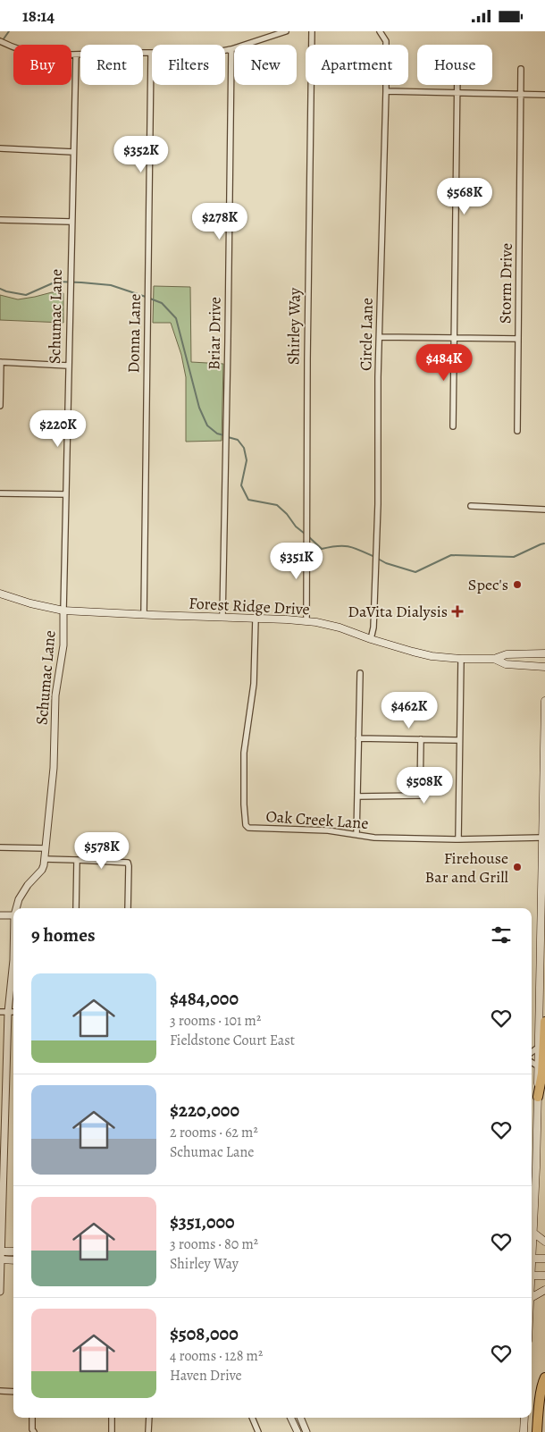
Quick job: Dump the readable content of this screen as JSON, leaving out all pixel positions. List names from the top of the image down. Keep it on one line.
{"streets":{"main road":["Forest Ridge Drive"],"street":["Storm Drive","Schumac Lane","Shirley Way","Donna Lane","Briar Drive","Circle Lane","Oak Creek Lane"]},"crossings":[["Schumac Lane","Forest Ridge Drive"],["Shirley Way","Forest Ridge Drive"],["Donna Lane","Forest Ridge Drive"],["Briar Drive","Forest Ridge Drive"],["Circle Lane","Forest Ridge Drive"],["Forest Ridge Drive","Oak Creek Lane"]],"places":{"other":["Spec's","Firehouse Bar and Grill"],"health":["DaVita Dialysis"]},"page":{"status":"18:14","chip":["Buy","Rent","Filters","New","Apartment","House"],"price":["$352K","$568K","$278K","$484K","$220K","$351K","$462K","$508K","$578K"],"heading":"9 homes","list":[{"name":"$484,000","note":"3 rooms · 101 m² · Fieldstone Court East"},{"name":"$220,000","note":"2 rooms · 62 m² · Schumac Lane"},{"name":"$351,000","note":"3 rooms · 80 m² · Shirley Way"},{"name":"$508,000","note":"4 rooms · 128 m² · Haven Drive"}]}}
